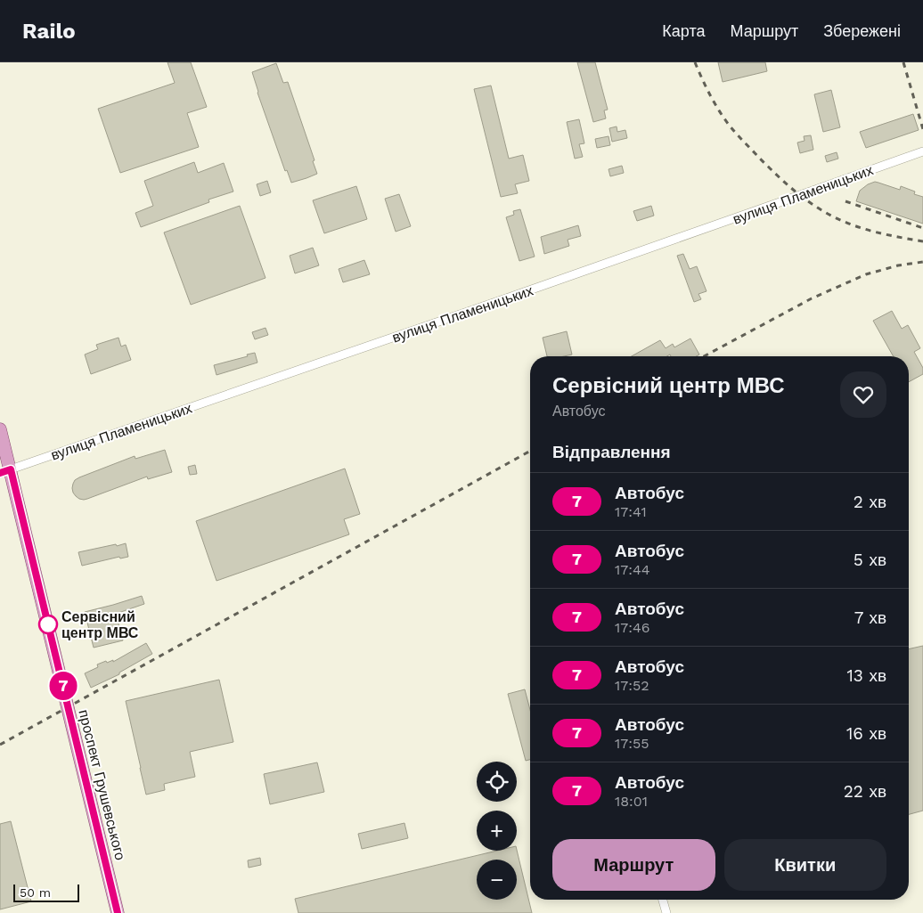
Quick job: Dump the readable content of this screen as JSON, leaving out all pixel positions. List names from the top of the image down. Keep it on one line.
{"streets":{"main road":["проспект Грушевського"],"street":["вулиця Пламеницьких"]},"crossings":[["вулиця Пламеницьких","проспект Грушевського"]],"places":["Сервісний центр МВС"],"lines":["bus line 7"],"scale_bar":"50 m","page":{"header":"Railo","nav":["Карта","Маршрут","Збережені"],"on_map":"7","heading":[["Сервісний центр МВС","Автобус"],"Відправлення"],"list":[{"mark":"7","name":"Автобус","note":"17:41","value":"2 хв"},{"mark":"7","name":"Автобус","note":"17:44","value":"5 хв"},{"mark":"7","name":"Автобус","note":"17:46","value":"7 хв"},{"mark":"7","name":"Автобус","note":"17:52","value":"13 хв"},{"mark":"7","name":"Автобус","note":"17:55","value":"16 хв"},{"mark":"7","name":"Автобус","note":"18:01","value":"22 хв"}],"map_buttons":["+","−"],"buttons":["Маршрут","Квитки"],"scale":"50 m"}}
